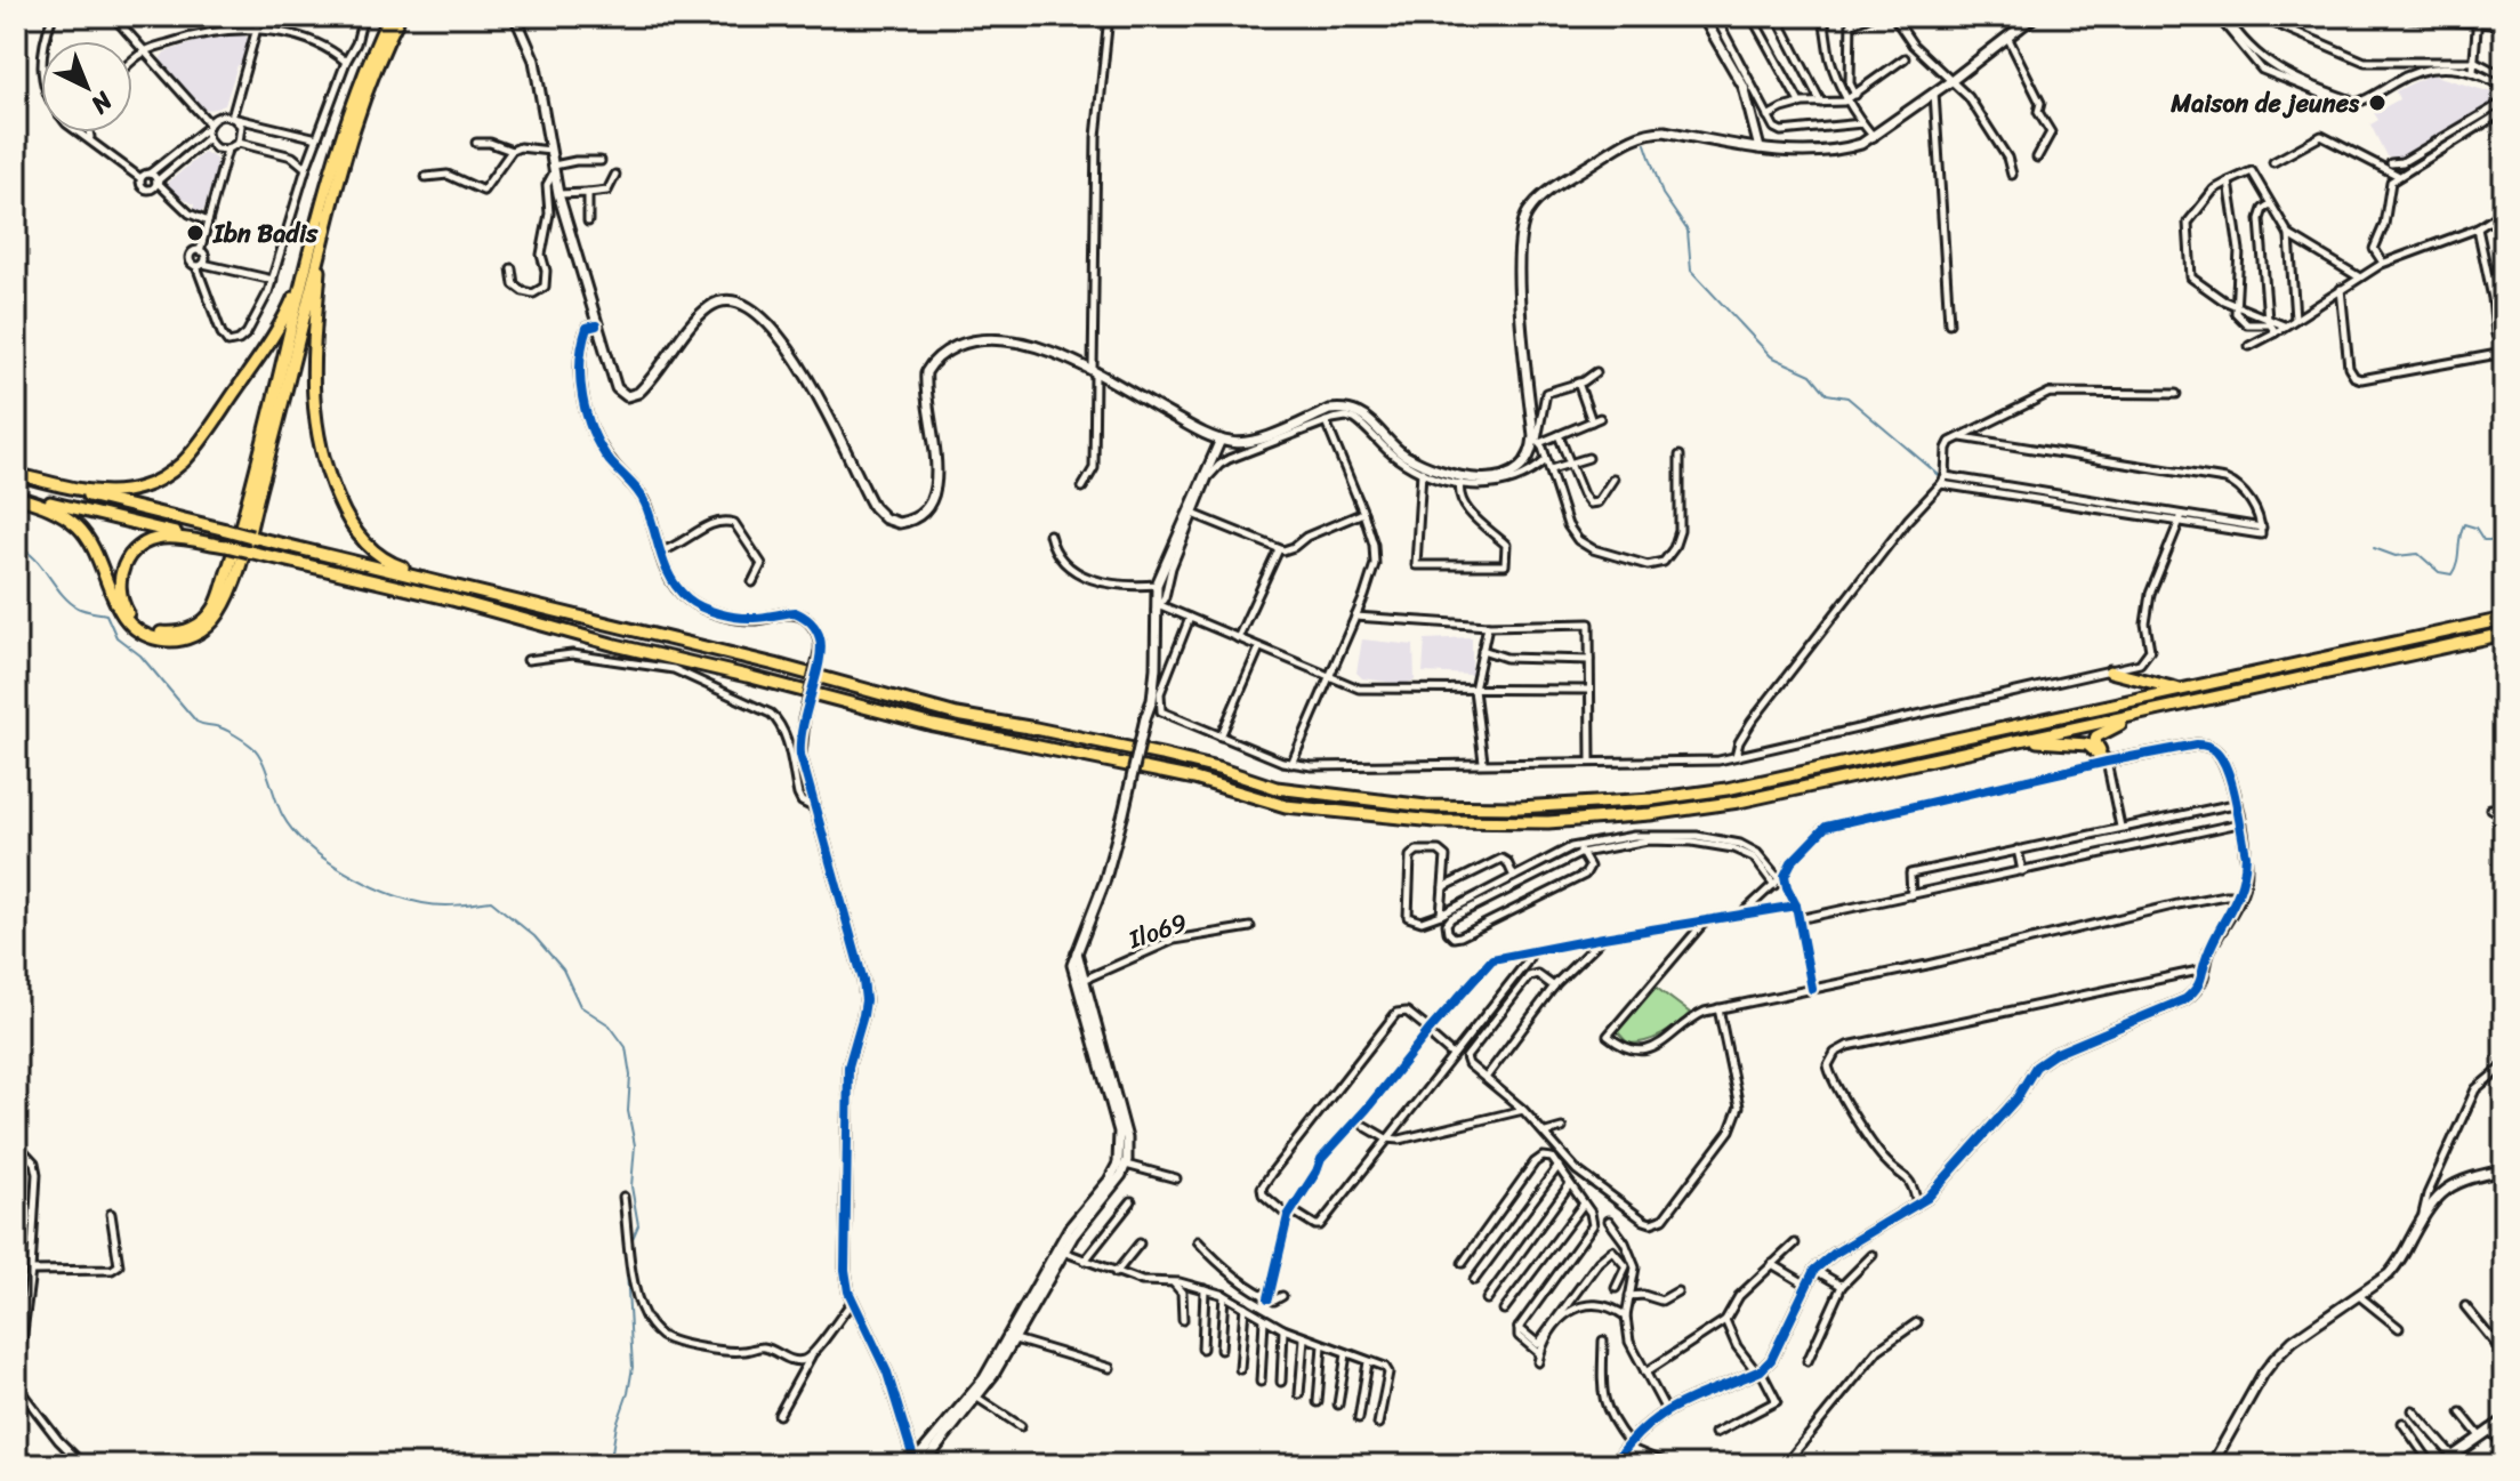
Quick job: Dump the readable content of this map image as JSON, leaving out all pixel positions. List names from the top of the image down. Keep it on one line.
{"streets":{"street":["Ilo69"]},"places":["Maison de jeunes","Ibn Badis"],"north":"bottom right"}
